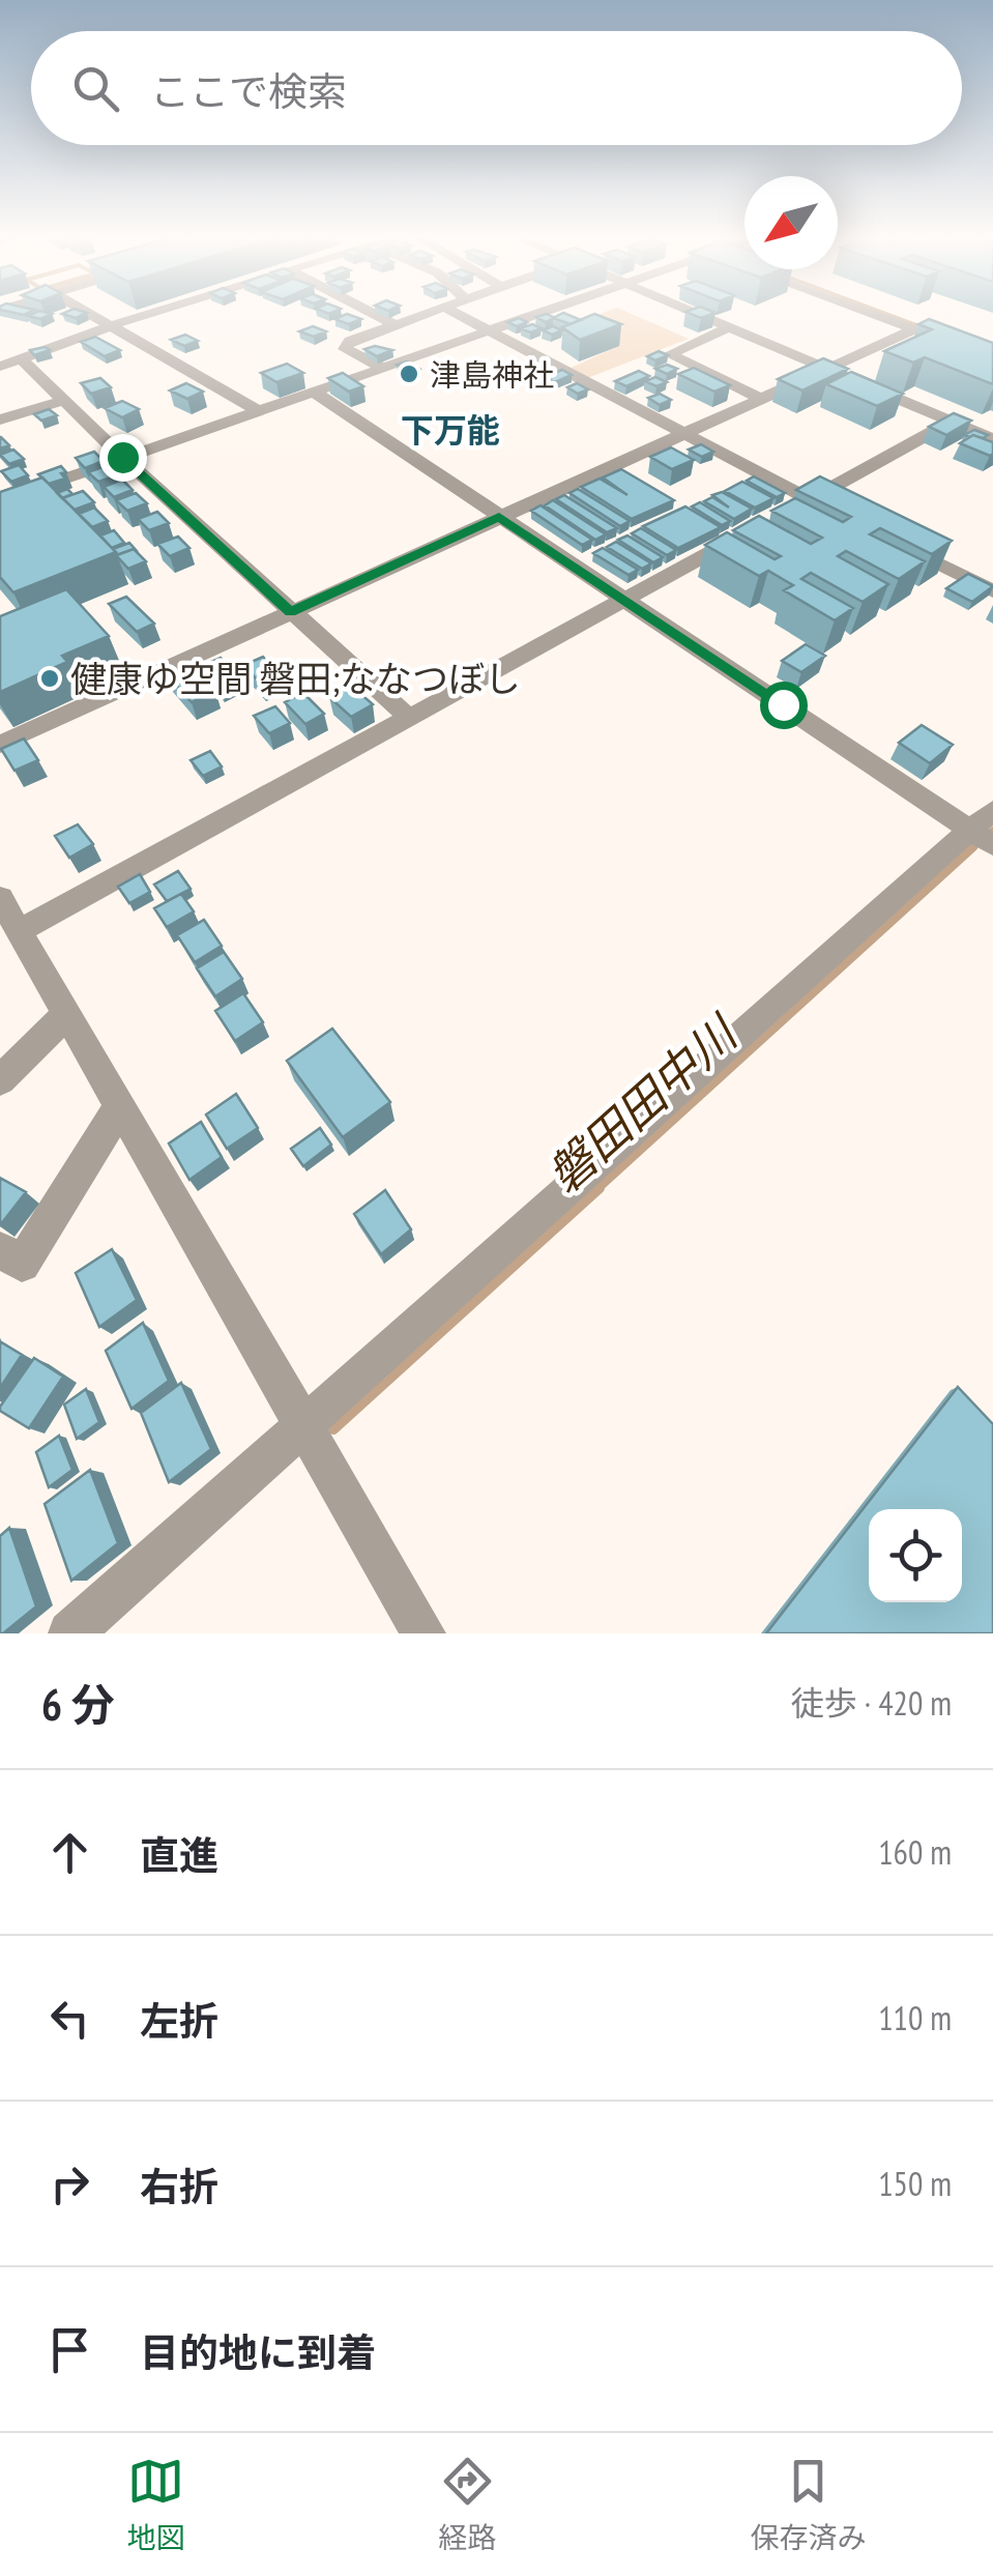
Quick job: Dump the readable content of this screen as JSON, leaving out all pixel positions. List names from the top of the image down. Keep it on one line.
{"districts":["下万能"],"water":["磐田田中川"],"places":["津島神社","健康ゆ空間 磐田;ななつぼし"],"north":"bottom left","page":{"search":"ここで検索","heading":["6 分","徒歩 · 420 m"],"list":[["直進","160 m"],["左折","110 m"],["右折","150 m"],"目的地に到着"],"nav":["地図","経路","保存済み"]}}
